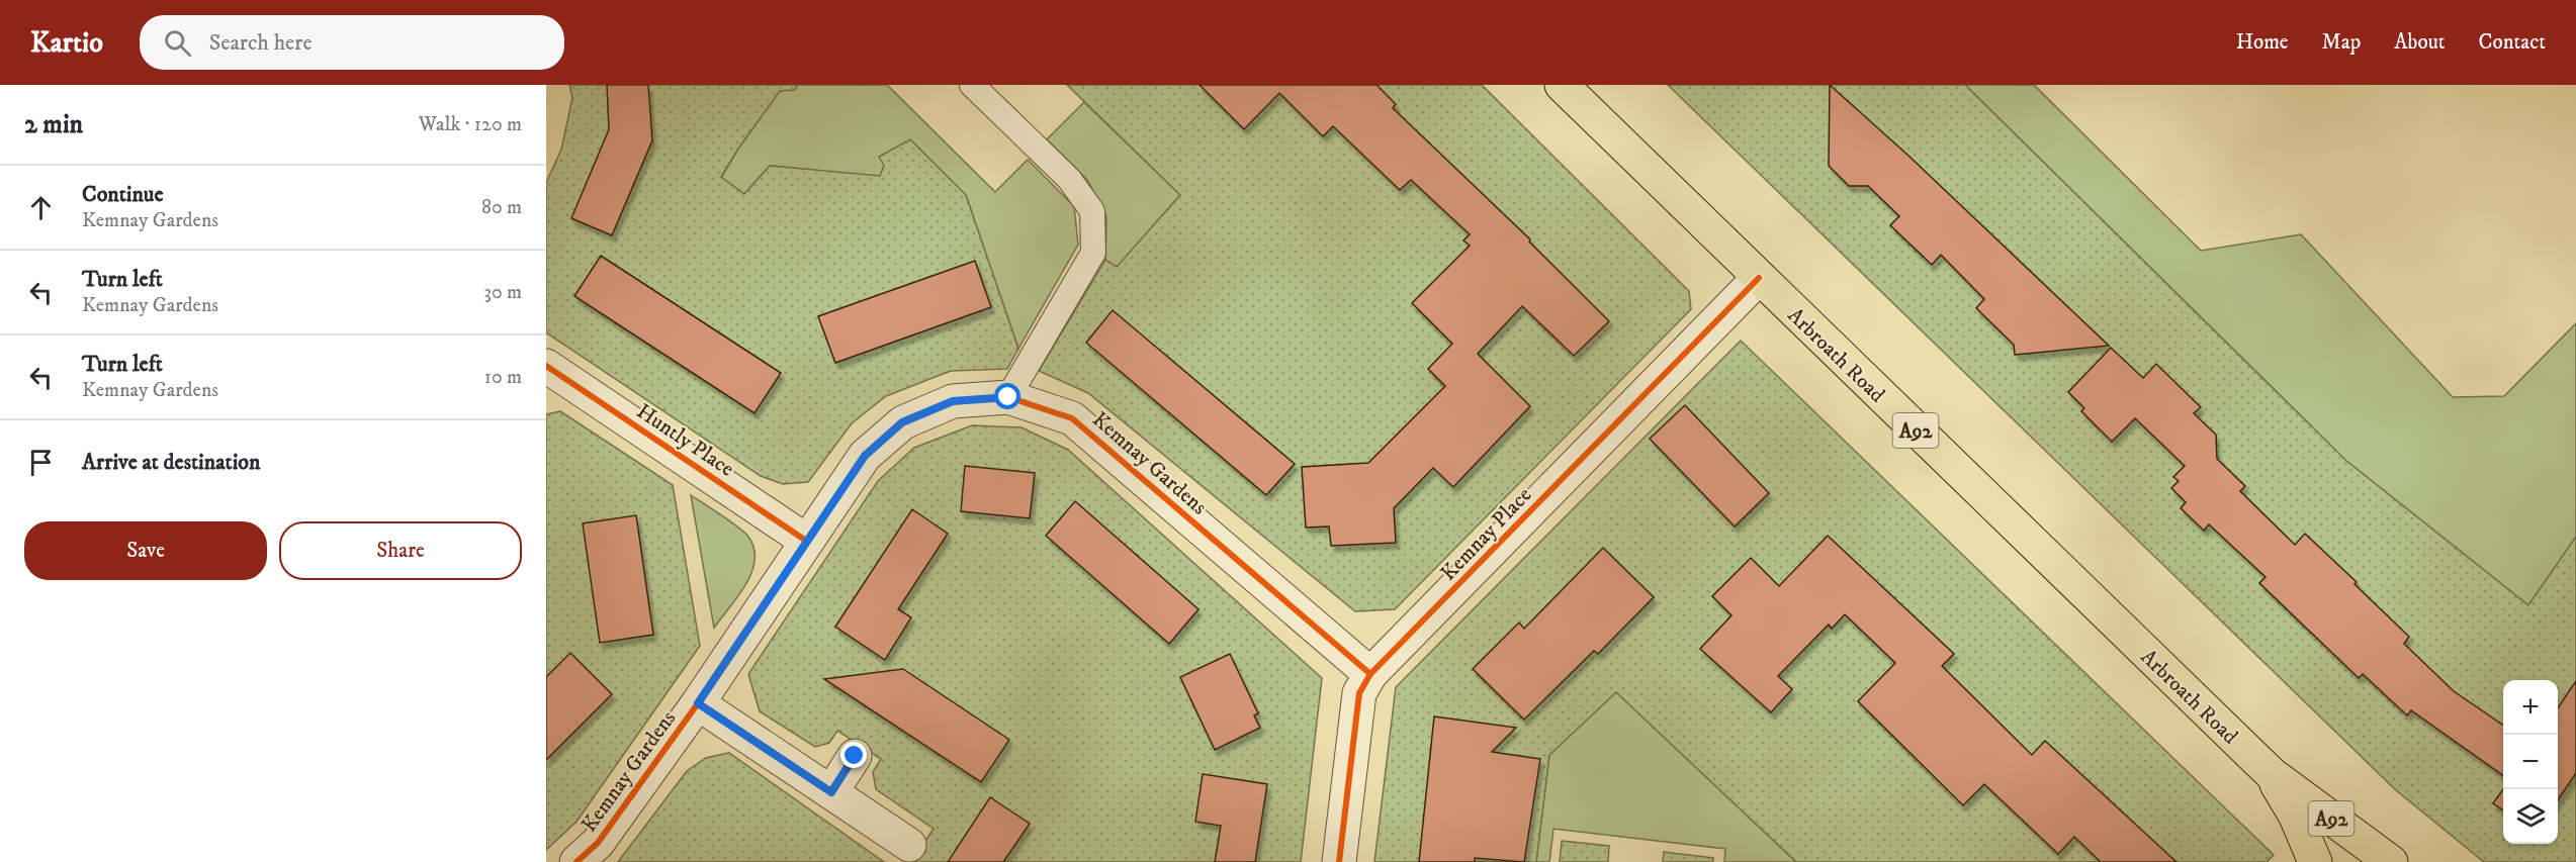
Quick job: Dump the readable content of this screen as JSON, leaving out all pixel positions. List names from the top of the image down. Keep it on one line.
{"streets":{"main road":["Arbroath Road","A92"],"street":["Huntly Place","Kemnay Gardens","Kemnay Place"]},"crossings":[["Arbroath Road","Kemnay Place"],["Huntly Place","Kemnay Gardens"],["Kemnay Gardens","Kemnay Place"]],"page":{"header":"Kartio","search":"Search here","nav":["Home","Map","About","Contact"],"heading":["2 min","Walk · 120 m"],"list":[["Continue","Kemnay Gardens","80 m"],["Turn left","Kemnay Gardens","30 m"],["Turn left","Kemnay Gardens","10 m"],"Arrive at destination"],"buttons":["Save","Share"],"map_buttons":["+","−"]}}
